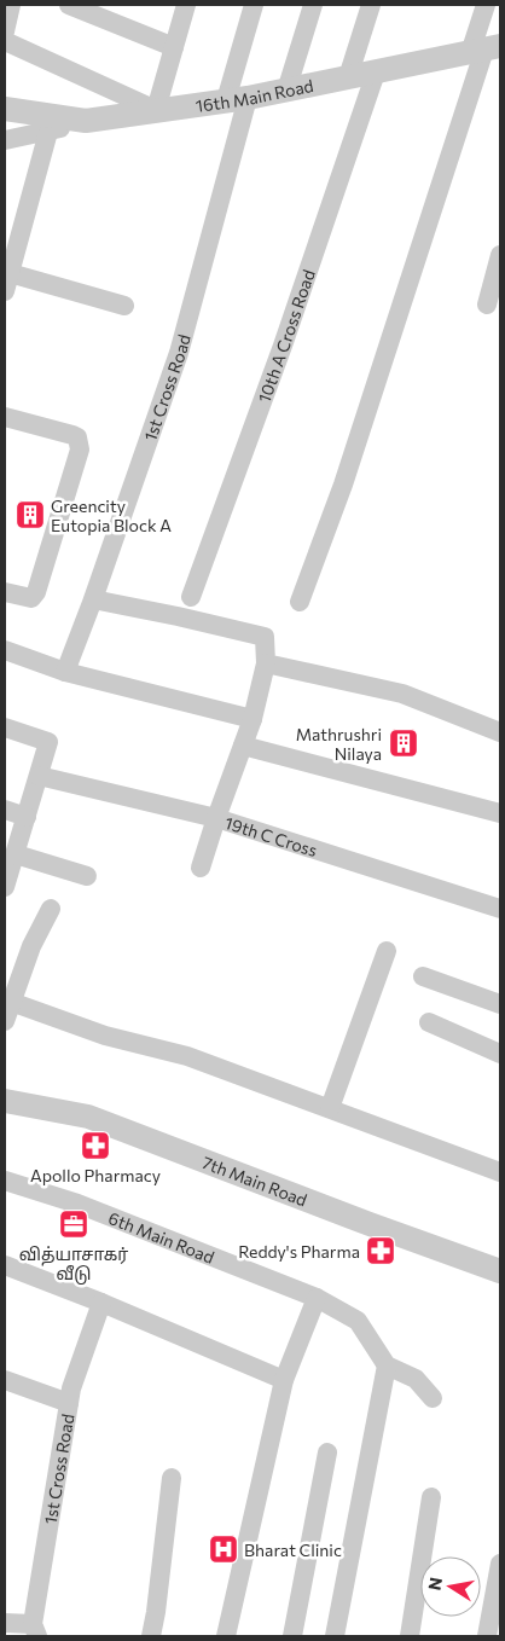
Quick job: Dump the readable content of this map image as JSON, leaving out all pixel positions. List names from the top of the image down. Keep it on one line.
{"streets":{"street":["16th Main Road","10th A Cross Road","1st Cross Road","19th C Cross","7th Main Road","6th Main Road"]},"crossings":[["16th Main Road","10th A Cross Road"],["16th Main Road","1st Cross Road"]],"places":{"building":["Greencity Eutopia Block A","Mathrushri Nilaya"],"pharmacy":["Apollo Pharmacy","Reddy's Pharma"],"office":["வித்யாசாகர் வீடு"],"hospital":["Bharat Clinic"]},"north":"left"}
